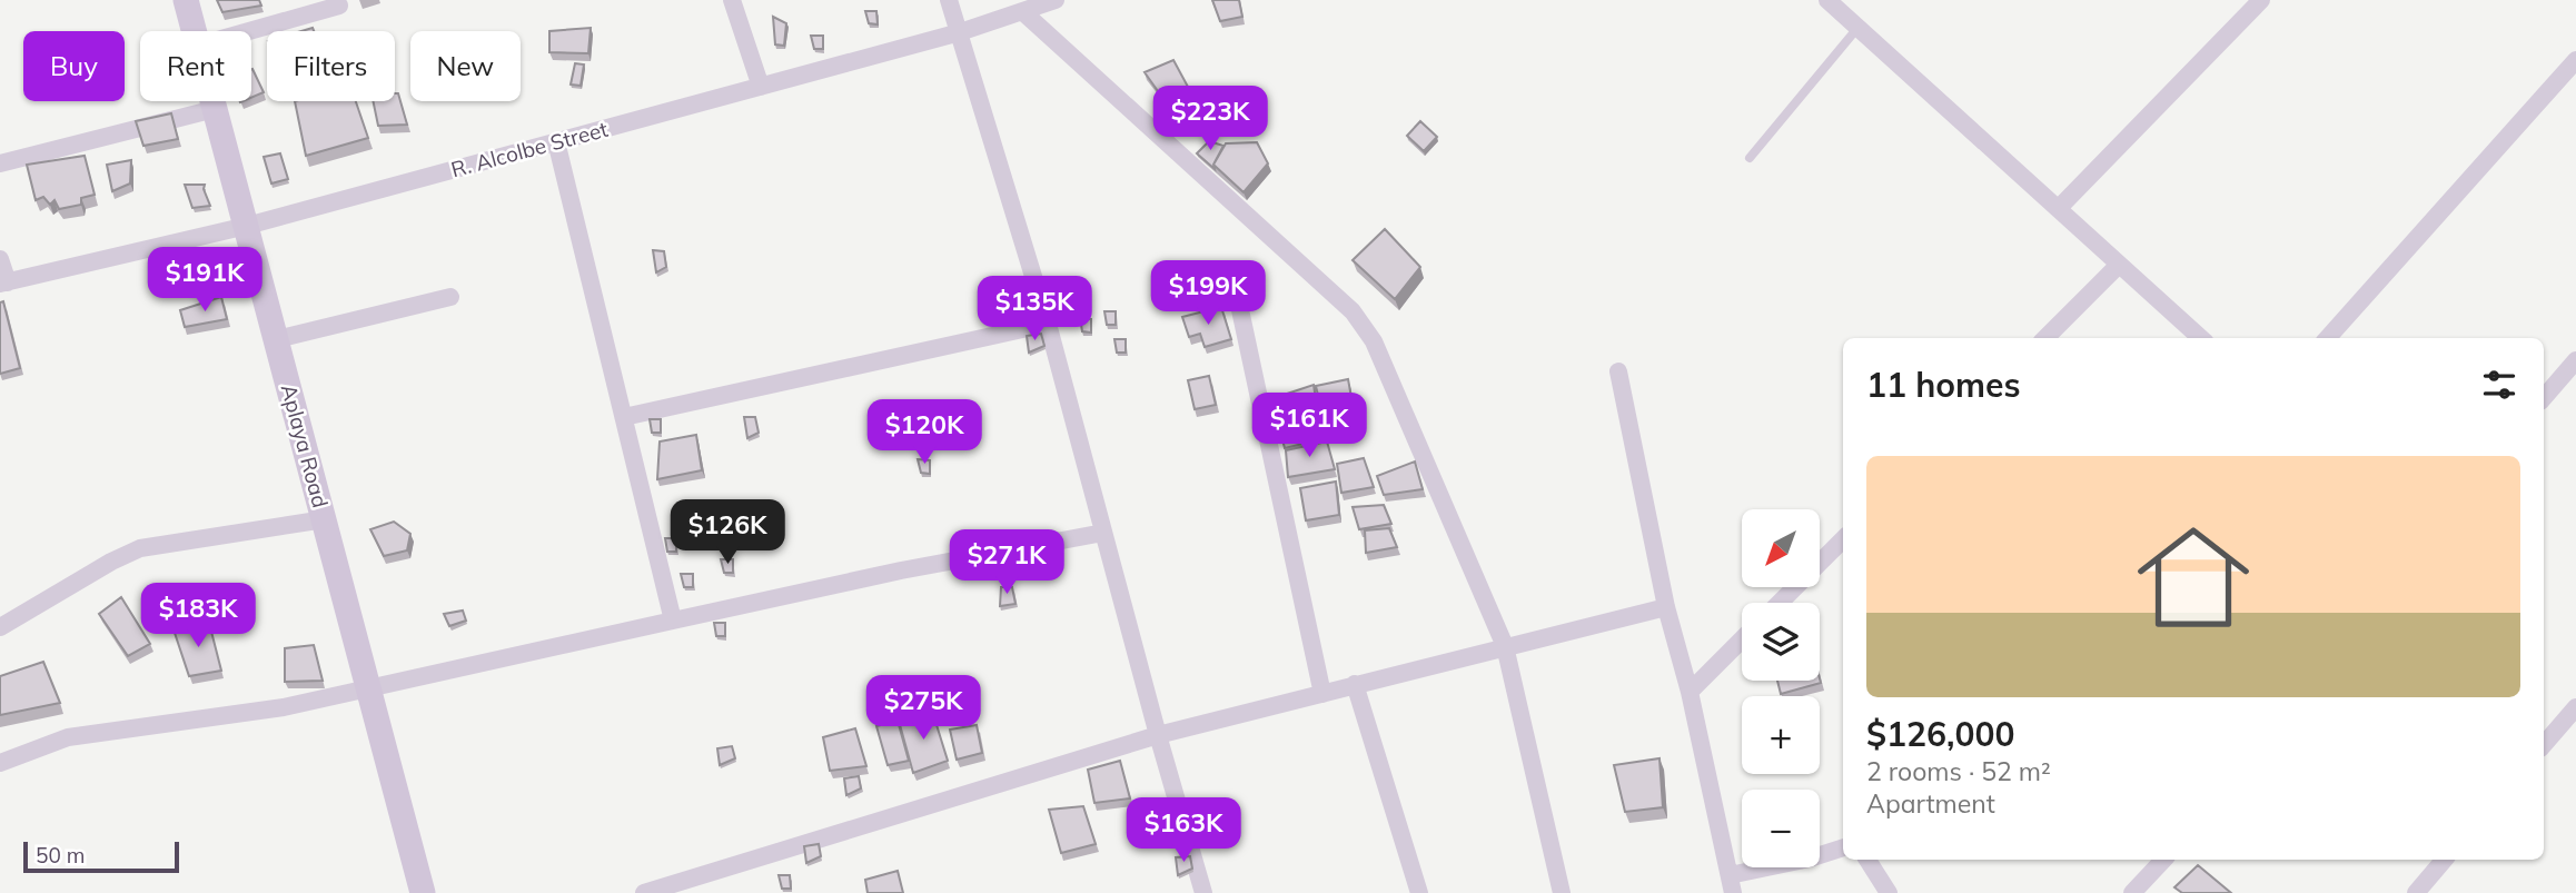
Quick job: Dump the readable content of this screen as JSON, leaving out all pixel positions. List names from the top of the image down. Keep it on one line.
{"streets":{"street":["R. Alcolbe Street","Aplaya Road"]},"crossings":[["R. Alcolbe Street","Aplaya Road"]],"scale_bar":"50 m","north":"bottom left","page":{"chip":["Buy","Rent","Filters","New"],"price":["$223K","$191K","$199K","$135K","$161K","$120K","$126K","$271K","$183K","$275K","$163K"],"heading":"11 homes","list":[{"name":"$126,000","note":"2 rooms · 52 m² · Apartment"}],"map_buttons":["+","−"],"scale":"50 m"}}
